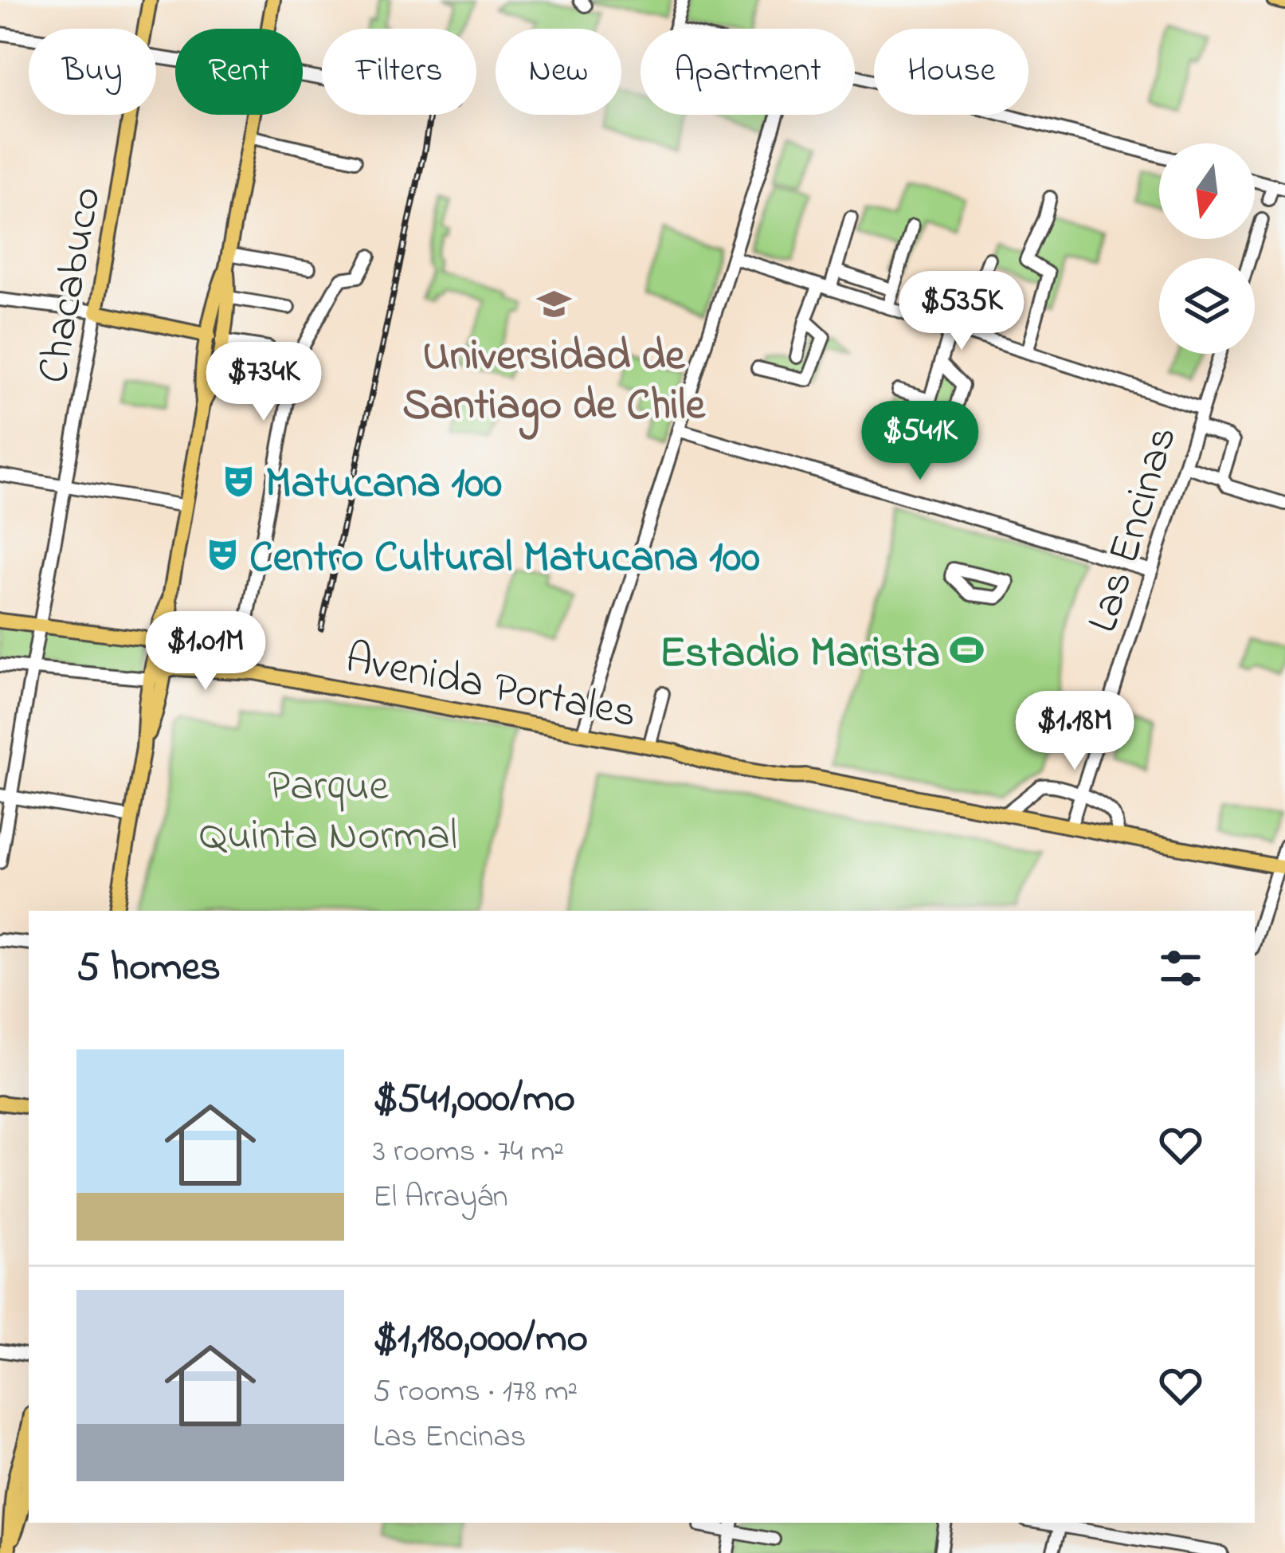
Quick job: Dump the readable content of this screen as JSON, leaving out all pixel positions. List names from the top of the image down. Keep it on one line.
{"streets":{"main road":["Chacabuco","Avenida Portales"],"street":["Las Encinas"]},"crossings":[["Chacabuco","Avenida Portales"],["Las Encinas","Avenida Portales"]],"parks":["Parque Quinta Normal"],"places":{"school or university":["Universidad de Santiago de Chile"],"theatre":["Matucana 100","Centro Cultural Matucana 100"],"sports":["Estadio Marista"]},"north":"bottom","page":{"chip":["Buy","Rent","Filters","New","Apartment","House"],"price":["$535K","$734K","$541K","$1.01M","$1.18M"],"heading":"5 homes","list":[{"name":"$541,000/mo","note":"3 rooms · 74 m² · El Arrayán"},{"name":"$1,180,000/mo","note":"5 rooms · 178 m² · Las Encinas"}]}}
